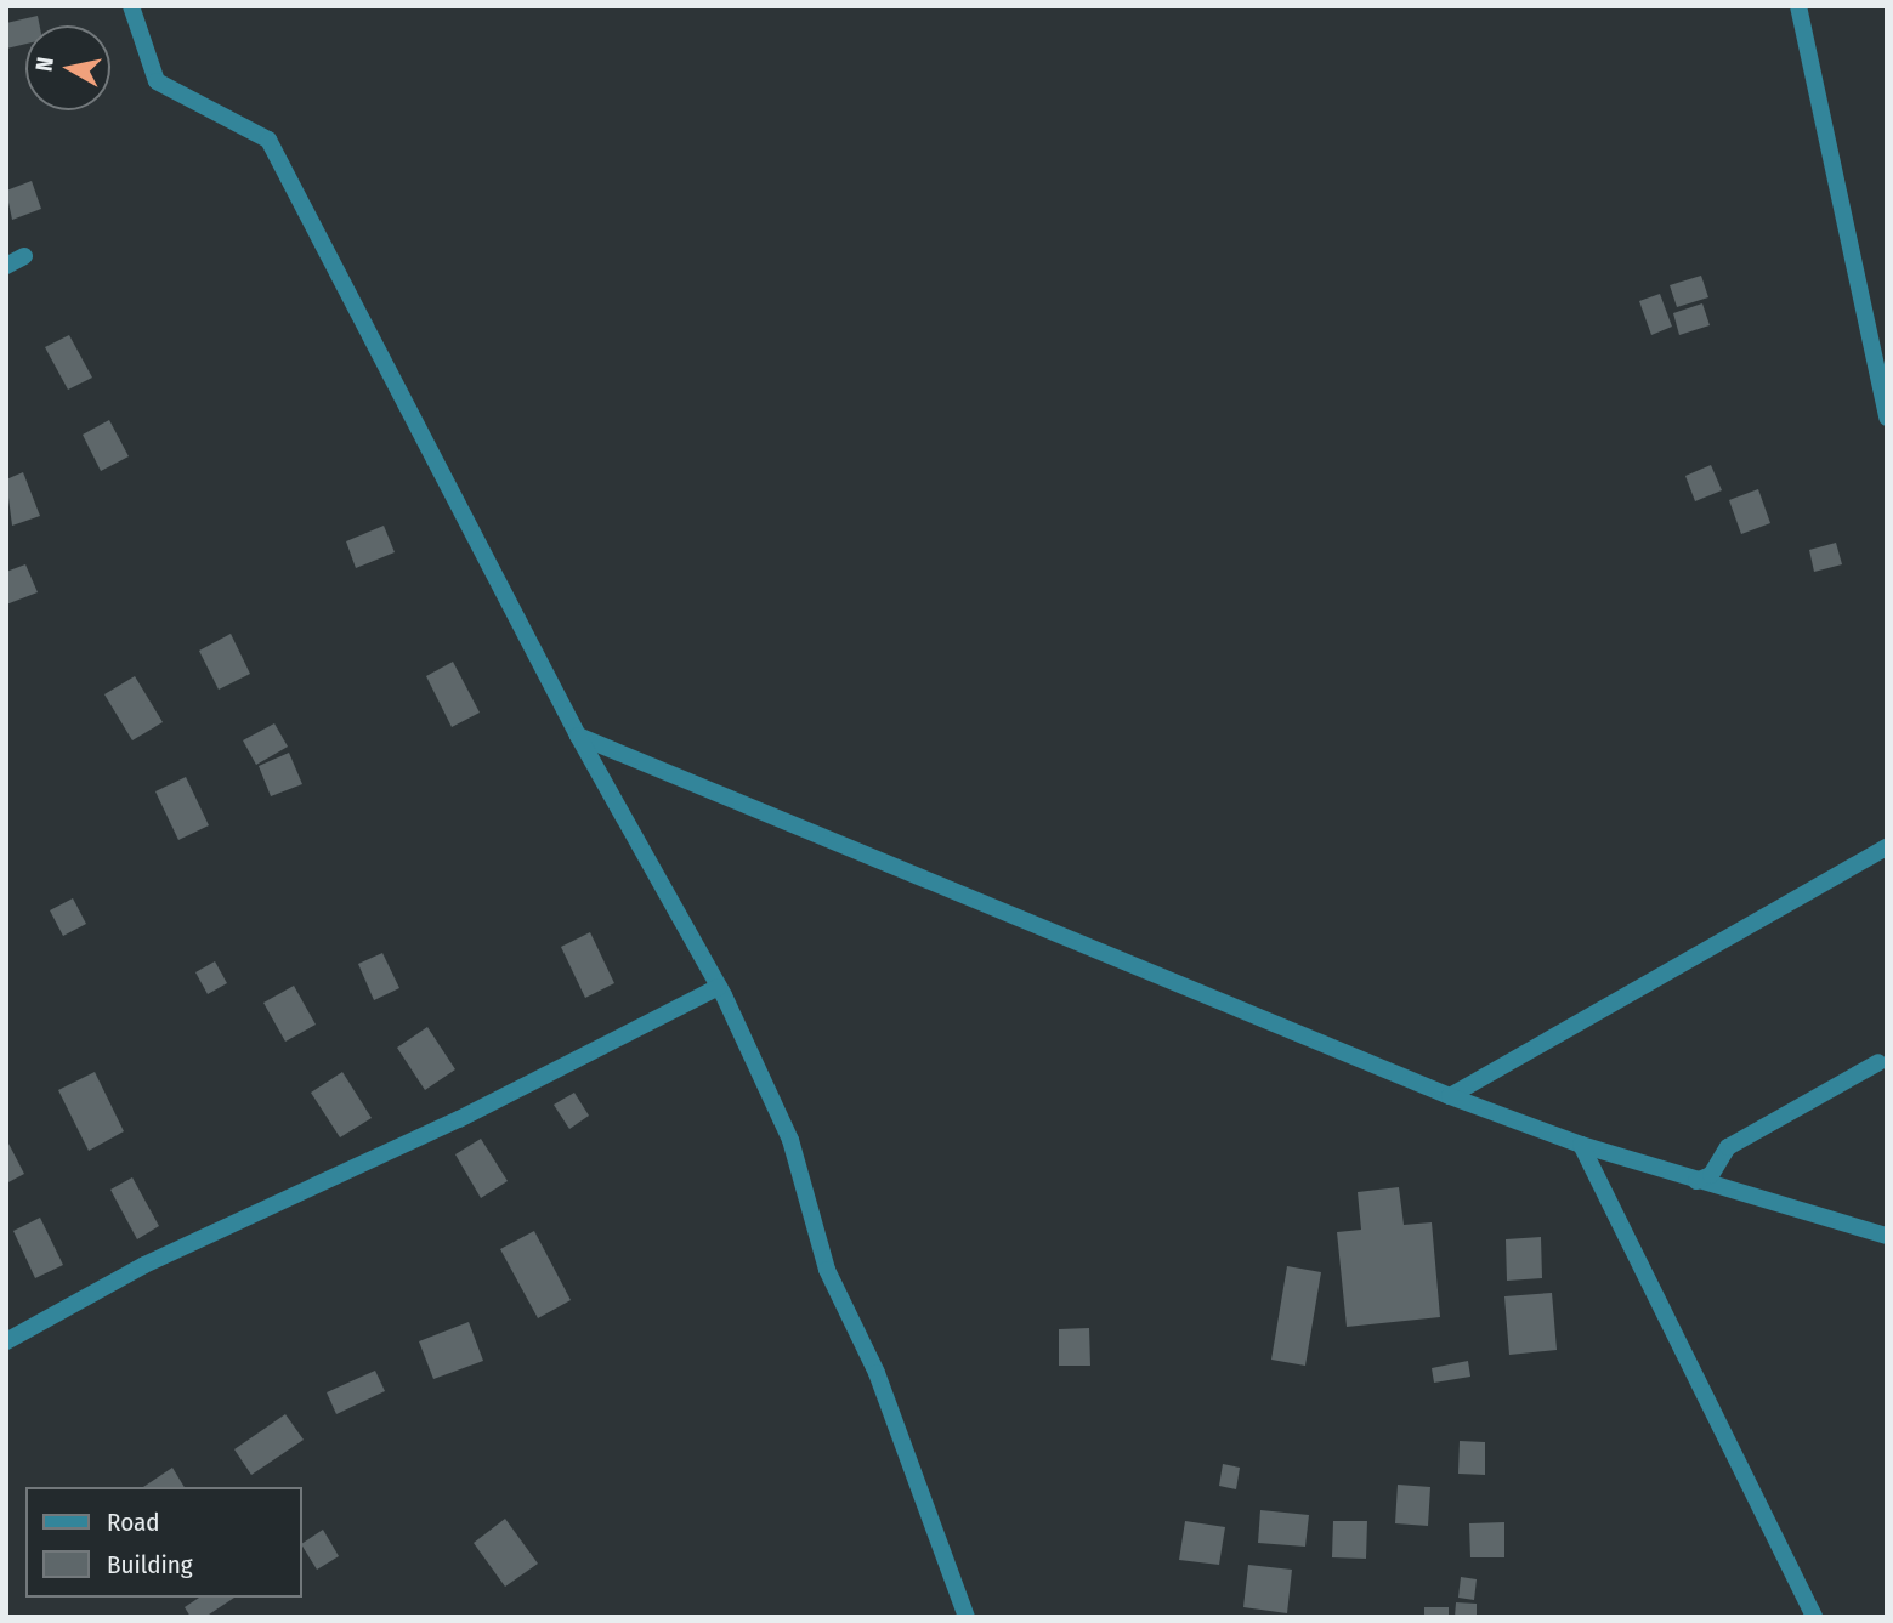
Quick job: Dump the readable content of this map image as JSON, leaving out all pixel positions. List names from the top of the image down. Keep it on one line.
{"legend":["Road","Building"],"north":"left"}
